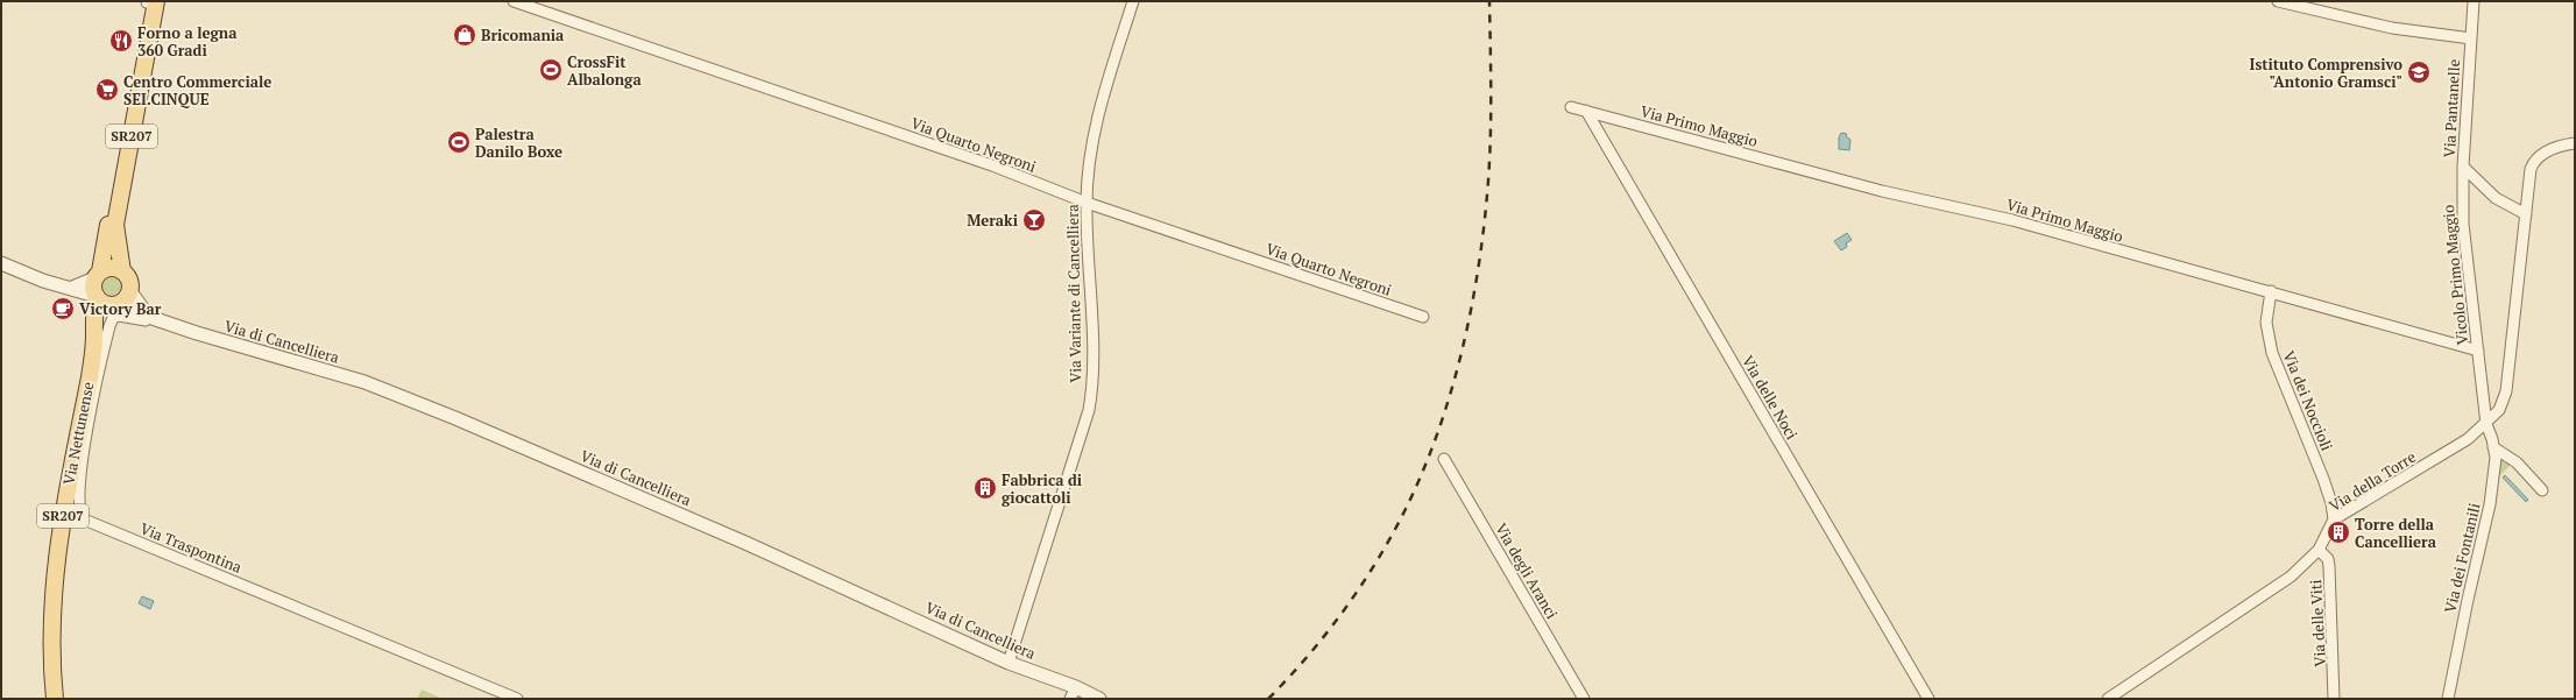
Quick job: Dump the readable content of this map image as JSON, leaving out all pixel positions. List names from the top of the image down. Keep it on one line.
{"streets":{"main road":["SR207","Via Nettunense"],"street":["Via Pantanelle","Via Primo Maggio","Via Quarto Negroni","Vicolo Primo Maggio","Via Variante di Cancelliera","Via di Cancelliera","Via delle Noci","Via dei Noccioli","Via della Torre","Via Traspontina","Via dei Fontanili","Via degli Aranci","Via delle Viti"]},"crossings":[["Via Pantanelle","Vicolo Primo Maggio"],["Via Pantanelle","Via della Torre"],["Via Primo Maggio","Vicolo Primo Maggio"],["Via Primo Maggio","Via delle Noci"],["Via Primo Maggio","Via dei Noccioli"],["SR207","Via di Cancelliera"],["SR207","Via Nettunense"],["Via Quarto Negroni","Via Variante di Cancelliera"],["Via Variante di Cancelliera","Via di Cancelliera"],["Via di Cancelliera","Via Nettunense"],["Via di Cancelliera","Via Traspontina"],["Via dei Noccioli","Via della Torre"],["Via della Torre","Via dei Fontanili"],["Via della Torre","Via delle Viti"]],"places":{"shop":["Bricomania"],"restaurant":["Forno a legna 360 Gradi"],"sports":["CrossFit Albalonga","Palestra Danilo Boxe"],"school or university":["Istituto Comprensivo \"Antonio Gramsci\""],"supermarket":["Centro Commerciale SEI.CINQUE"],"bar":["Meraki"],"cafe":["Victory Bar"],"building":["Fabbrica di giocattoli","Torre della Cancelliera"]}}
